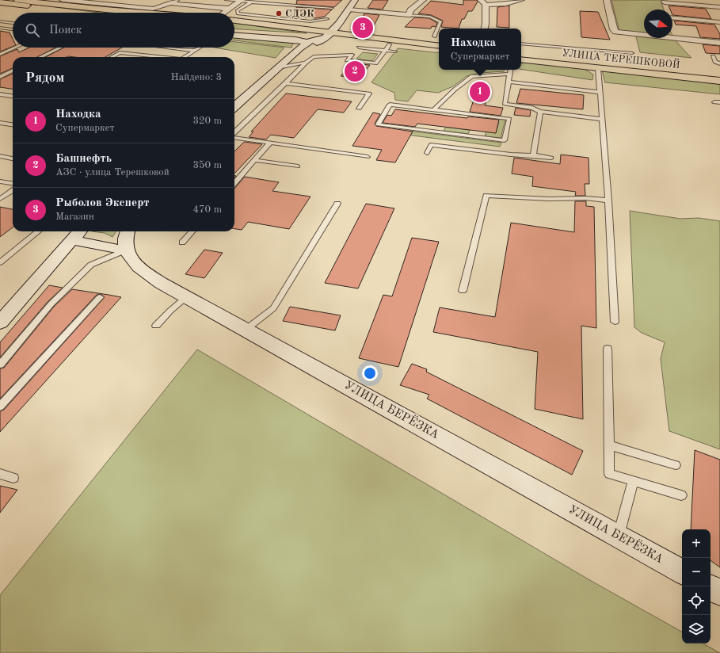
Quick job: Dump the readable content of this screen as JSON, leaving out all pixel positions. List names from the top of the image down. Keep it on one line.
{"streets":{"main road":["УЛИЦА ТЕРЕШКОВОЙ","УЛИЦА БЕРЁЗКА"]},"places":["СДЭК"],"north":"right","page":{"search":"Поиск","pins":["3","2","1"],"popup":["Находка","Супермаркет"],"heading":["Рядом","Найдено: 3"],"list":[{"mark":"1","name":"Находка","note":"Супермаркет","value":"320 m"},{"mark":"2","name":"Башнефть","note":"АЗС · улица Терешковой","value":"350 m"},{"mark":"3","name":"Рыболов Эксперт","note":"Магазин","value":"470 m"}],"map_buttons":["+","−"]}}
